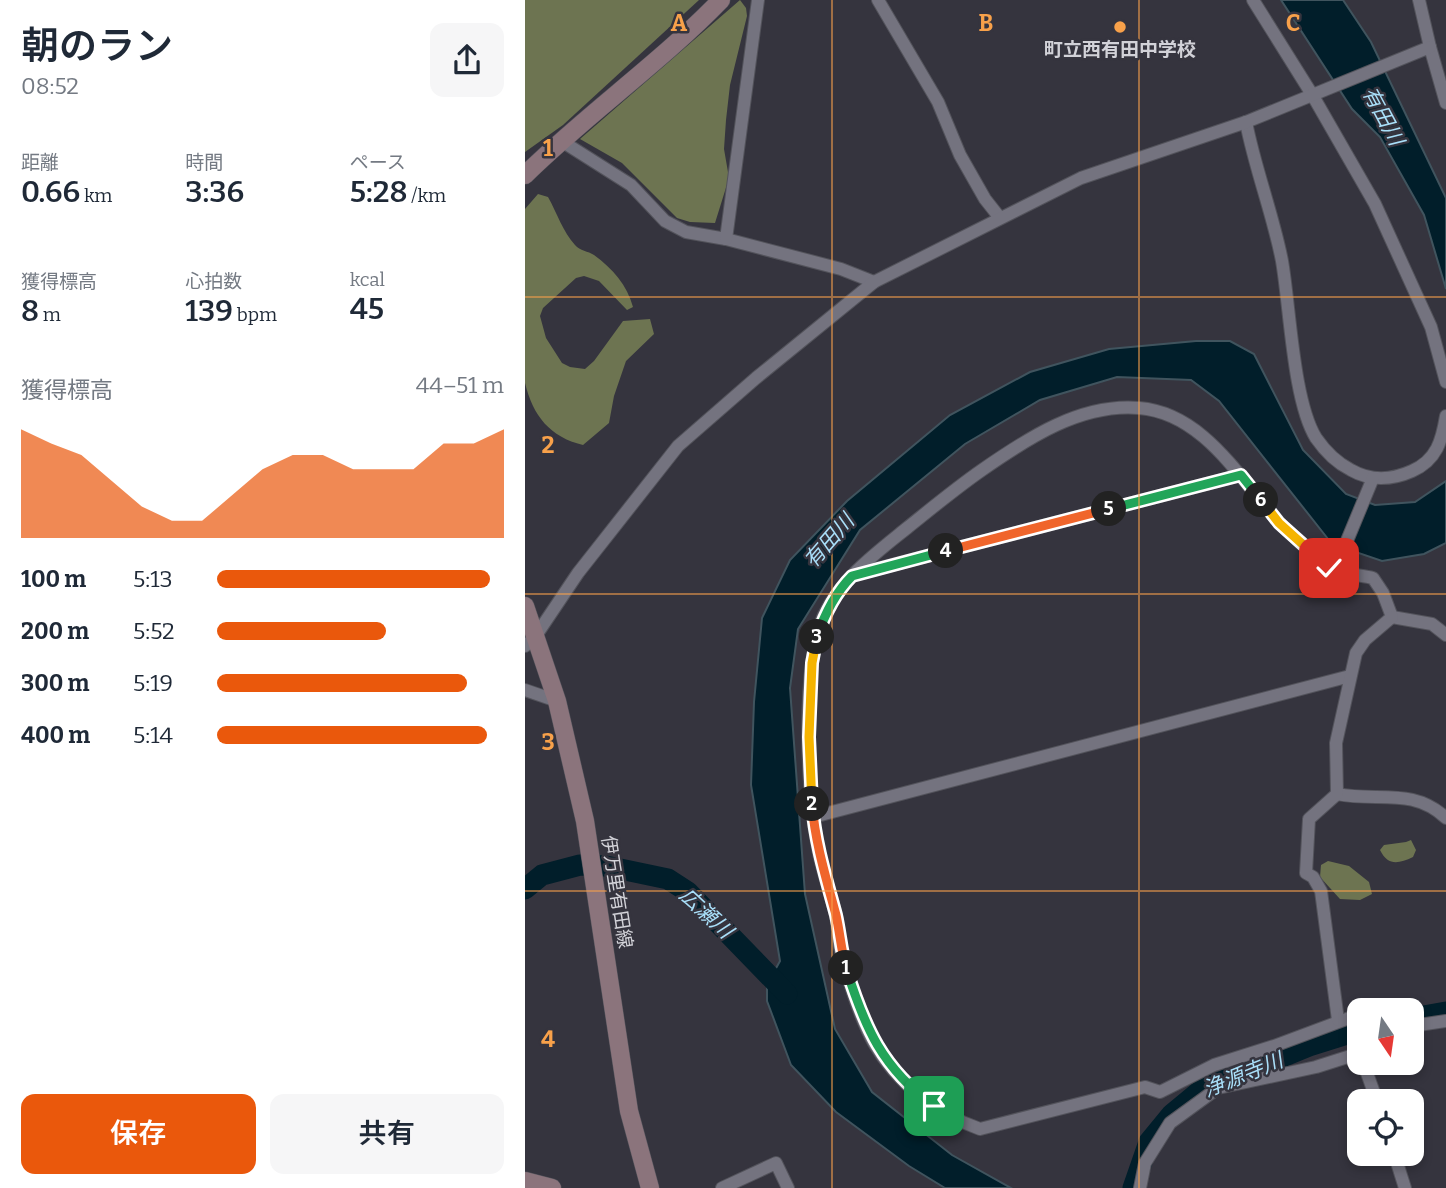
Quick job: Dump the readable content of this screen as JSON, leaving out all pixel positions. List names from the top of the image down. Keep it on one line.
{"streets":{"main road":["伊万里有田線"]},"water":["有田川","広瀬川","浄源寺川"],"places":["町立西有田中学校"],"north":"bottom","page":{"heading":["朝のラン","08:52"],"stats":[["距離","0.66 km"],["時間","3:36"],["ペース","5:28 /km"],["獲得標高","8 m"],["心拍数","139 bpm"],["kcal","45"]],"chart":["獲得標高","44–51 m"],"pins":["6","5","4","3","2","1"],"list":[{"name":"100 m","note":"5:13"},{"name":"200 m","note":"5:52"},{"name":"300 m","note":"5:19"},{"name":"400 m","note":"5:14"}],"buttons":["保存","共有"]},"grid":{"columns":["A","B","C"],"rows":["1","2","3","4"]}}
